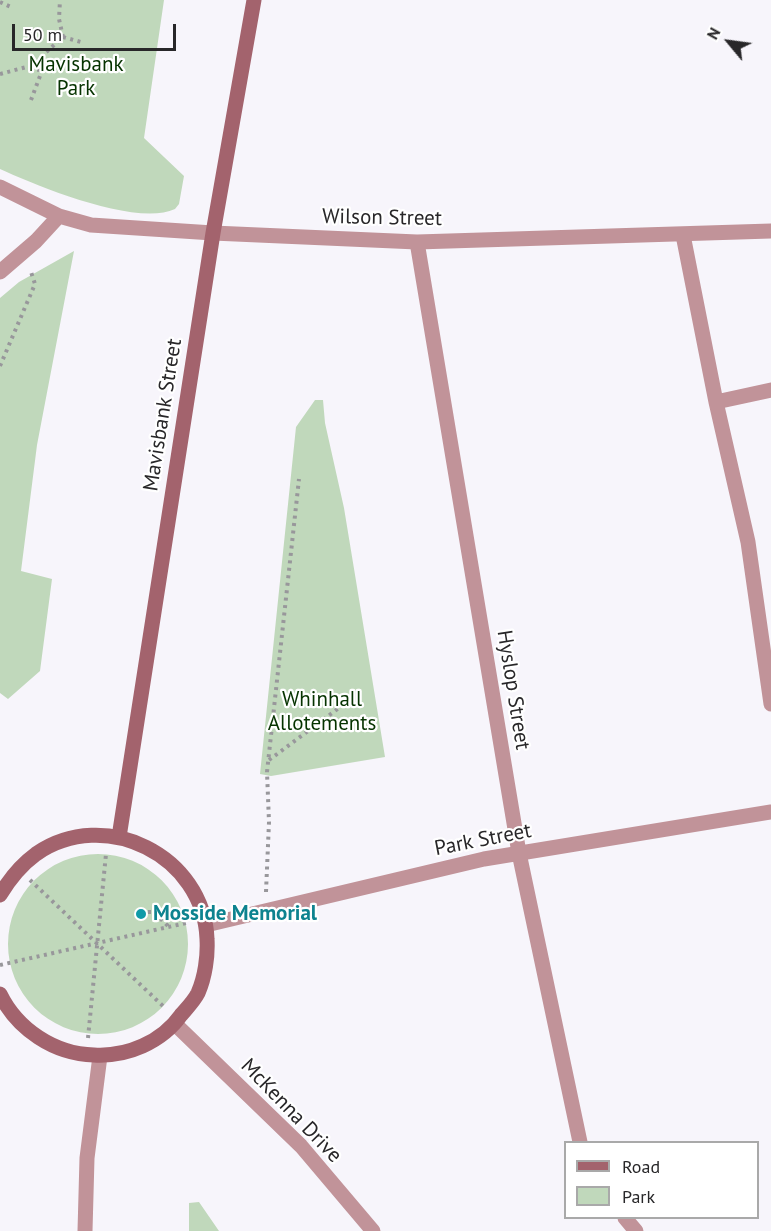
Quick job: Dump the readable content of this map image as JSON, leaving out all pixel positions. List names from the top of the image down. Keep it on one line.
{"streets":{"street":["Wilson Street","Mavisbank Street","Hyslop Street","Park Street","McKenna Drive"]},"crossings":[["Wilson Street","Mavisbank Street"],["Wilson Street","Hyslop Street"],["Hyslop Street","Park Street"]],"parks":["Mavisbank Park","Whinhall Allotements"],"places":["Mosside Memorial"],"legend":["Road","Park"],"scale_bar":"50 m","north":"top left"}
